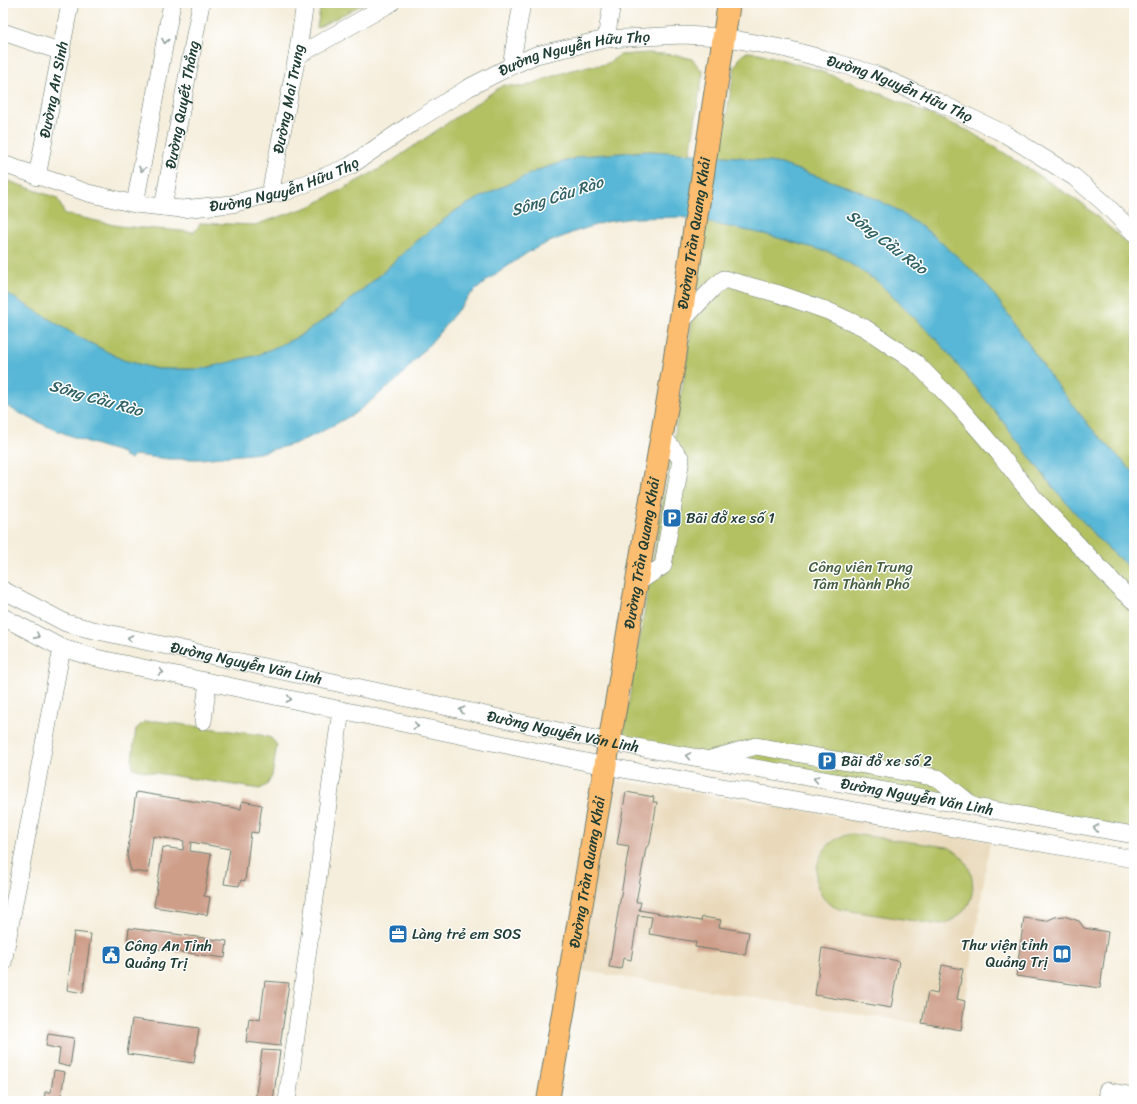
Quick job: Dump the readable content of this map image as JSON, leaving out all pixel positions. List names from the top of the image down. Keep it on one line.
{"streets":{"main road":["Đường Trần Quang Khải"],"street":["Đường Nguyễn Hữu Thọ","Đường An Sinh","Đường Mai Trung","Đường Quyết Thắng","Đường Nguyễn Văn Linh"]},"crossings":[["Đường Nguyễn Hữu Thọ","Đường An Sinh"],["Đường Nguyễn Hữu Thọ","Đường Mai Trung"],["Đường Nguyễn Hữu Thọ","Đường Quyết Thắng"],["Đường Nguyễn Hữu Thọ","Đường Trần Quang Khải"],["Đường Trần Quang Khải","Đường Nguyễn Văn Linh"]],"water":["Sông Cầu Rào"],"parks":["Công viên Trung Tâm Thành Phố"],"places":{"parking":["Bãi đỗ xe số 1","Bãi đỗ xe số 2"],"office":["Làng trẻ em SOS"],"library":["Thư viện tỉnh Quảng Trị"],"public building":["Công An Tỉnh Quảng Trị"]}}
